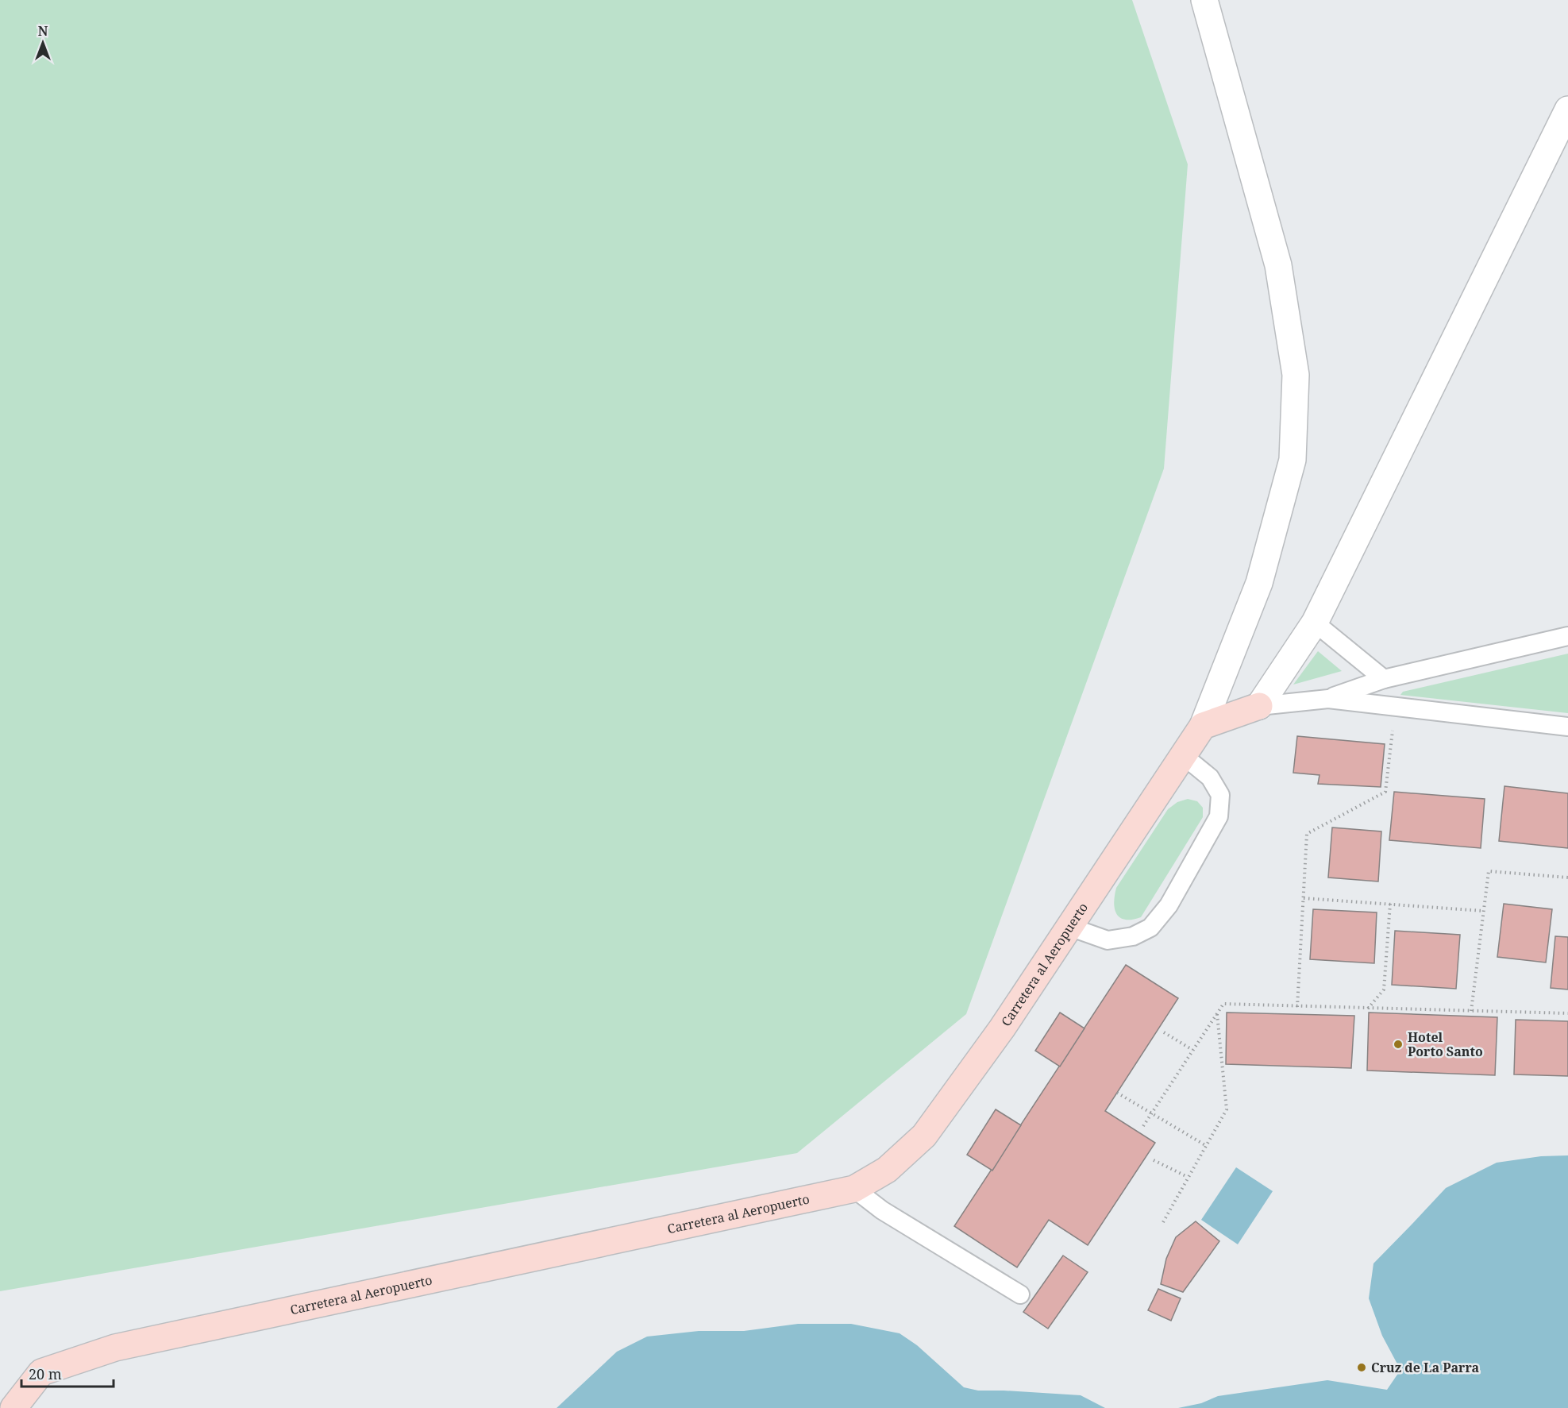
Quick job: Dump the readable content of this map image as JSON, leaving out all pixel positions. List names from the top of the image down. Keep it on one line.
{"streets":{"main road":["Carretera al Aeropuerto"]},"places":["Hotel Porto Santo","Cruz de La Parra"],"scale_bar":"20 m","north":"top"}
